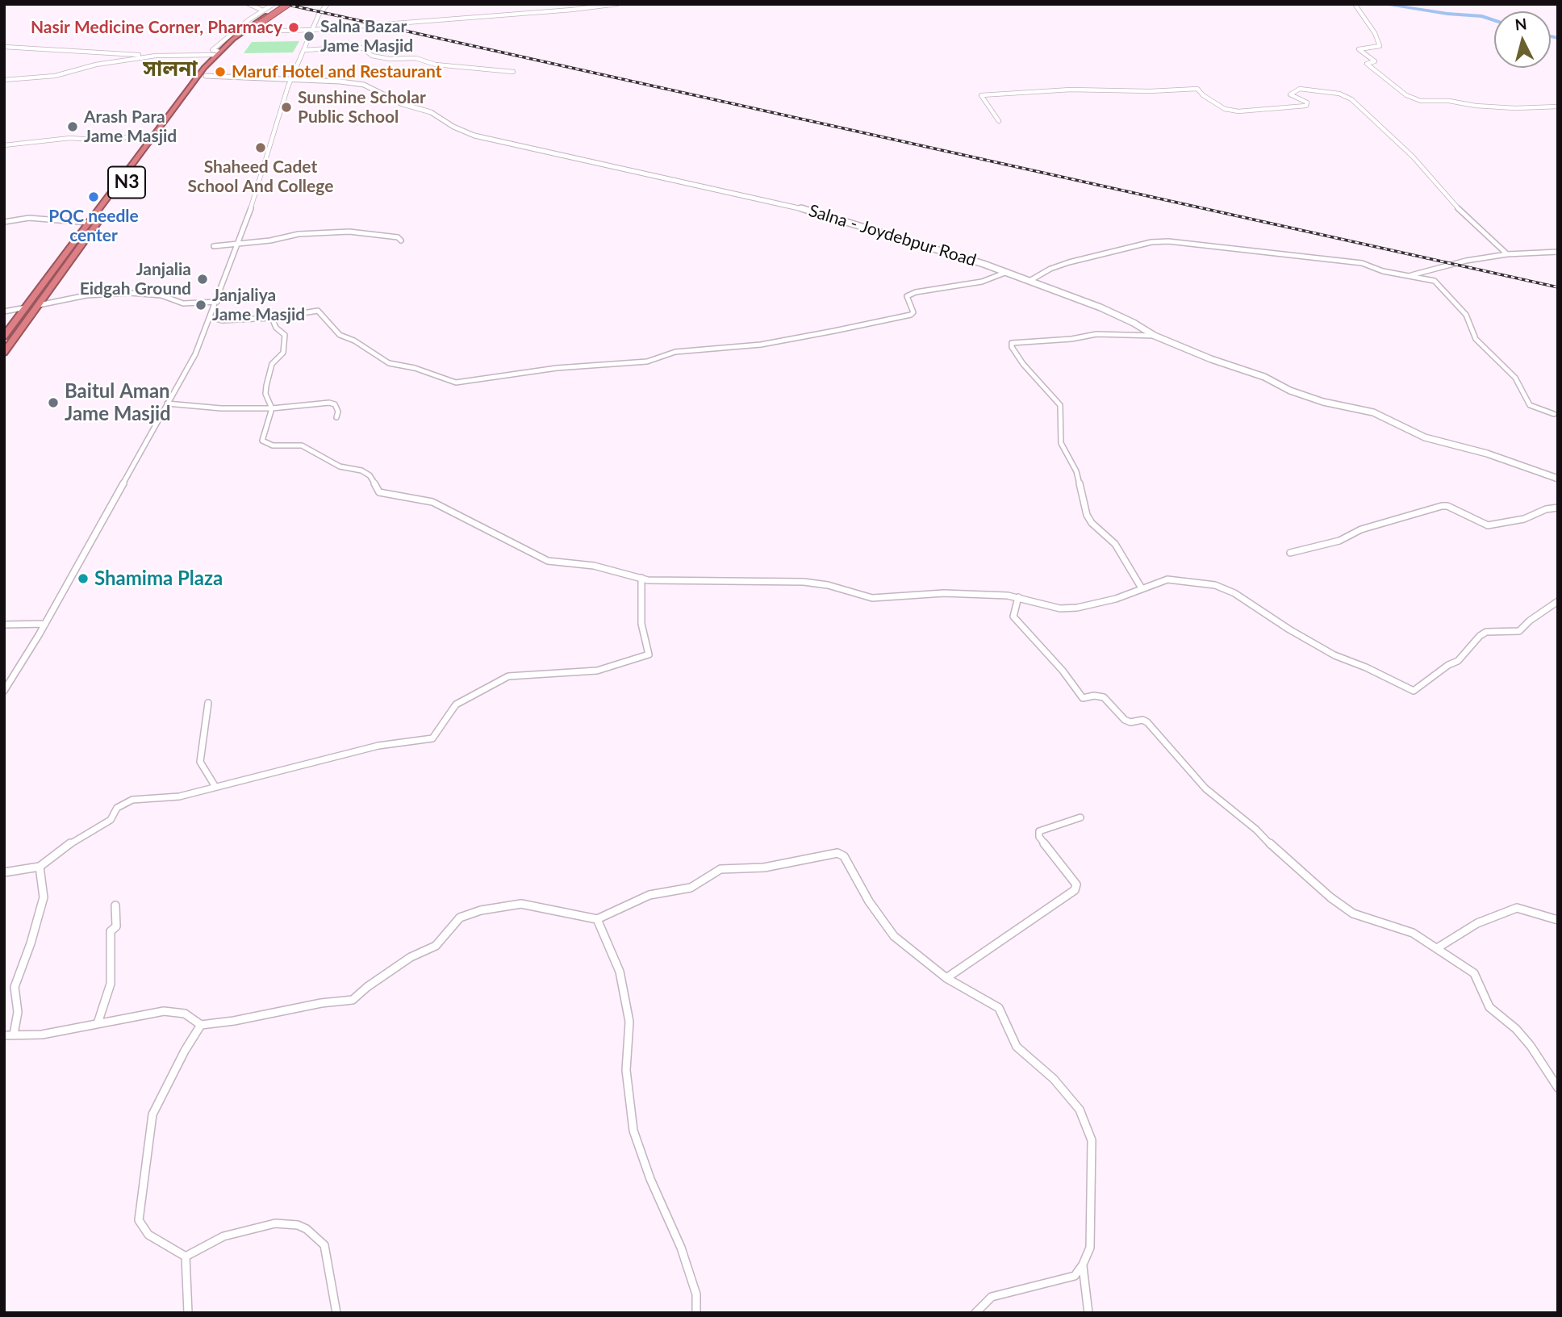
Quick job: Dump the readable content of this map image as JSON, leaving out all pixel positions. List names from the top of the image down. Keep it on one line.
{"streets":{"highway":["N3"],"main road":["Salna - Joydebpur Road"]},"crossings":[["N3","Salna - Joydebpur Road"]],"districts":["সালনা"],"places":["Nasir Medicine Corner, Pharmacy","Salna Bazar Jame Masjid","Maruf Hotel and Restaurant","Sunshine Scholar Public School","Arash Para Jame Masjid","Shaheed Cadet School And College","PQC needle center","Janjalia Eidgah Ground","Janjaliya Jame Masjid","Baitul Aman Jame Masjid","Shamima Plaza"],"north":"top"}
